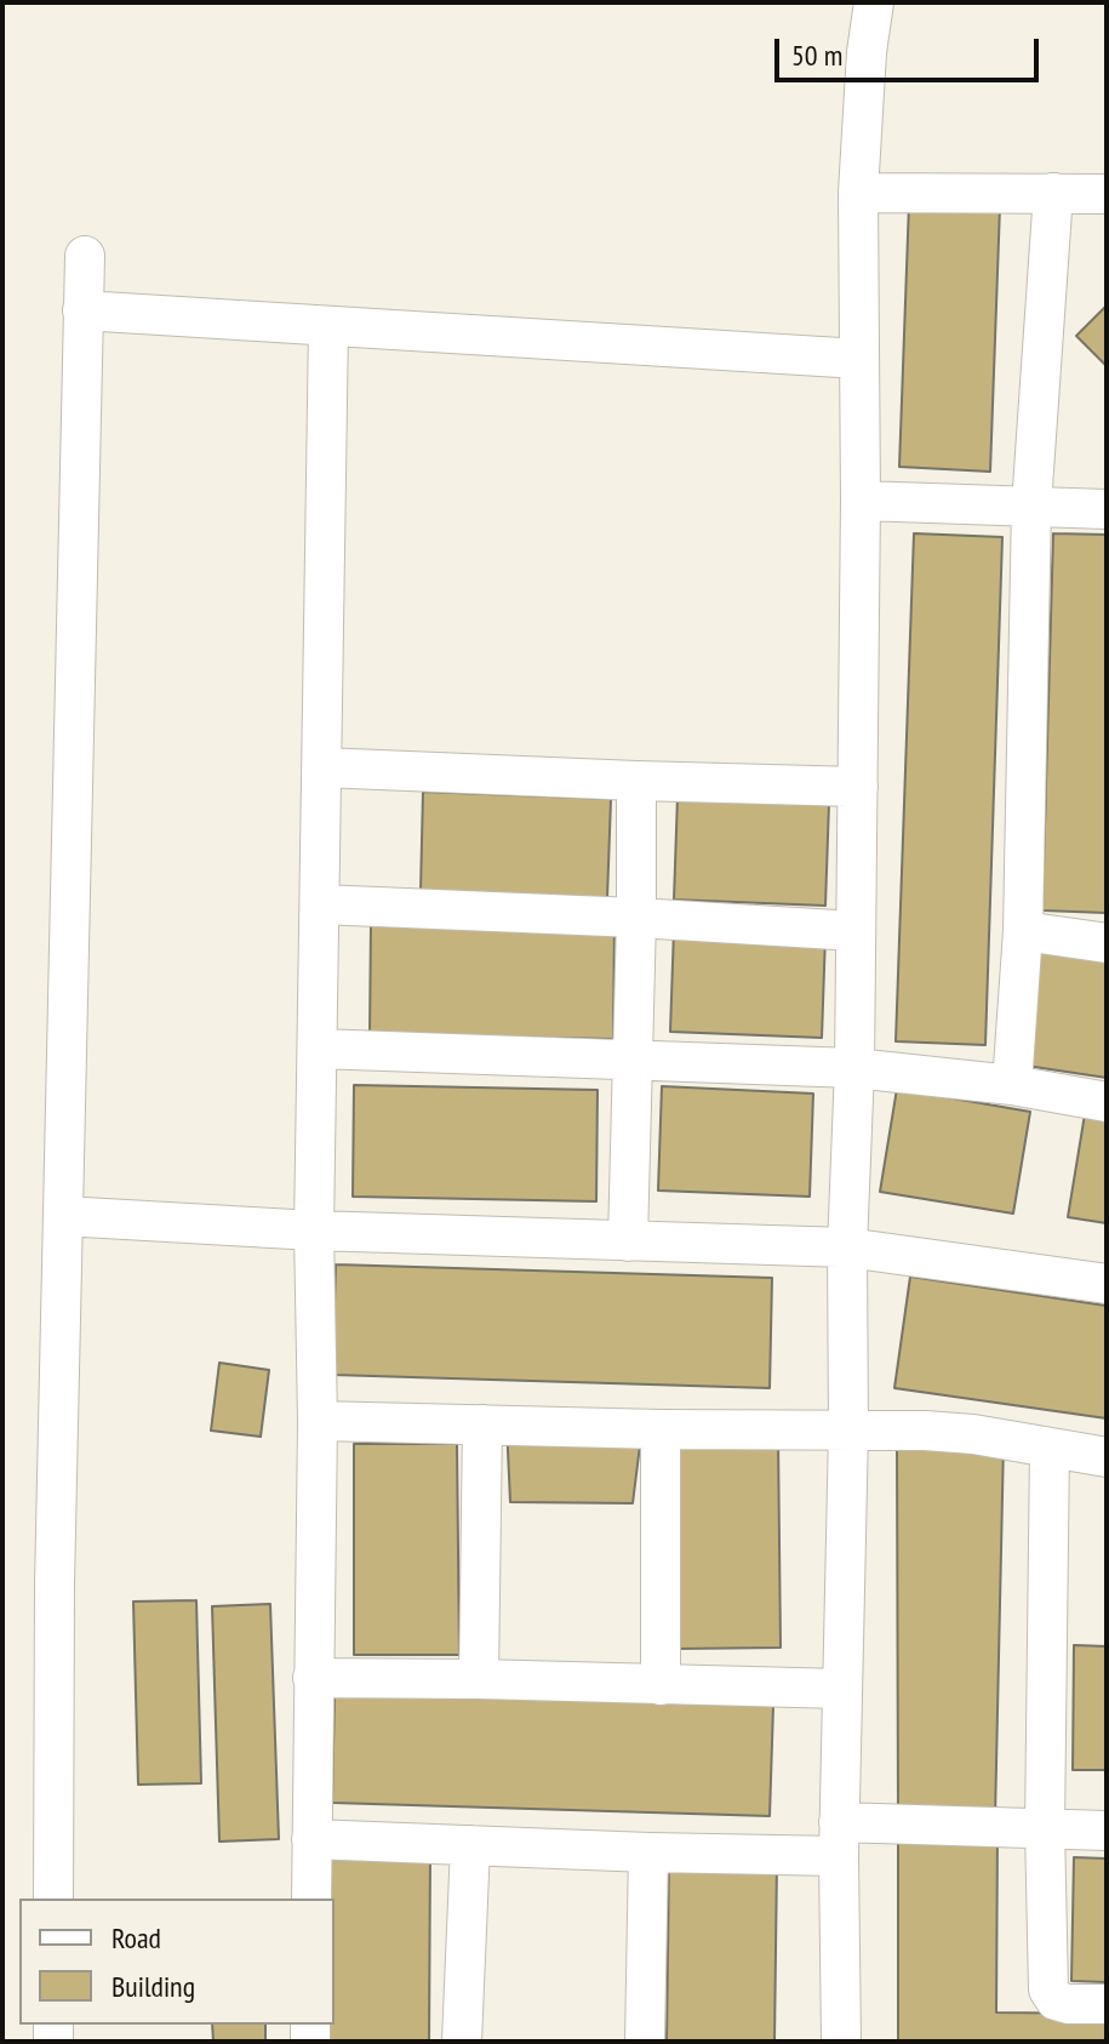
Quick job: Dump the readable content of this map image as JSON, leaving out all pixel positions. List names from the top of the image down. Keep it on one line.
{"legend":["Road","Building"],"scale_bar":"50 m"}
